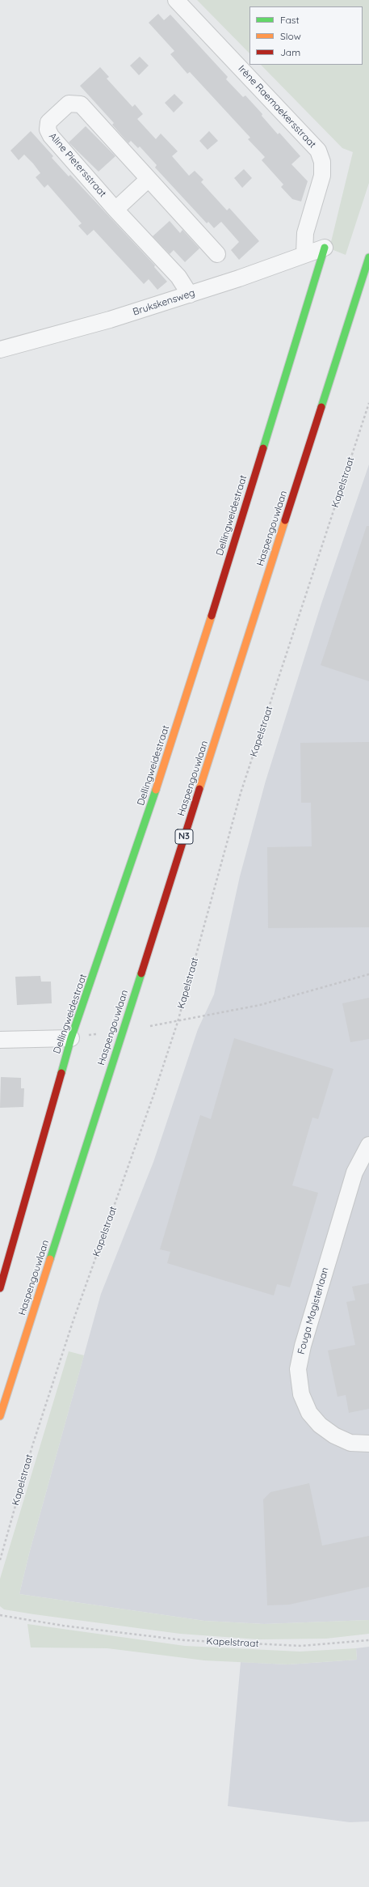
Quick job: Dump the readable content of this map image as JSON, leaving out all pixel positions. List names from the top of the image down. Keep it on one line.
{"streets":{"main road":["Dellingweidestraat","Haspengouwlaan","N3"],"street":["Irène Raemaekersstraat","Aline Pietersstraat","Brukskensweg","Fouga Magisterlaan"],"path":["Kapelstraat"]},"crossings":[["Irène Raemaekersstraat","Brukskensweg"],["Aline Pietersstraat","Brukskensweg"],["Brukskensweg","Dellingweidestraat"]],"legend":["Fast","Slow","Jam"]}
